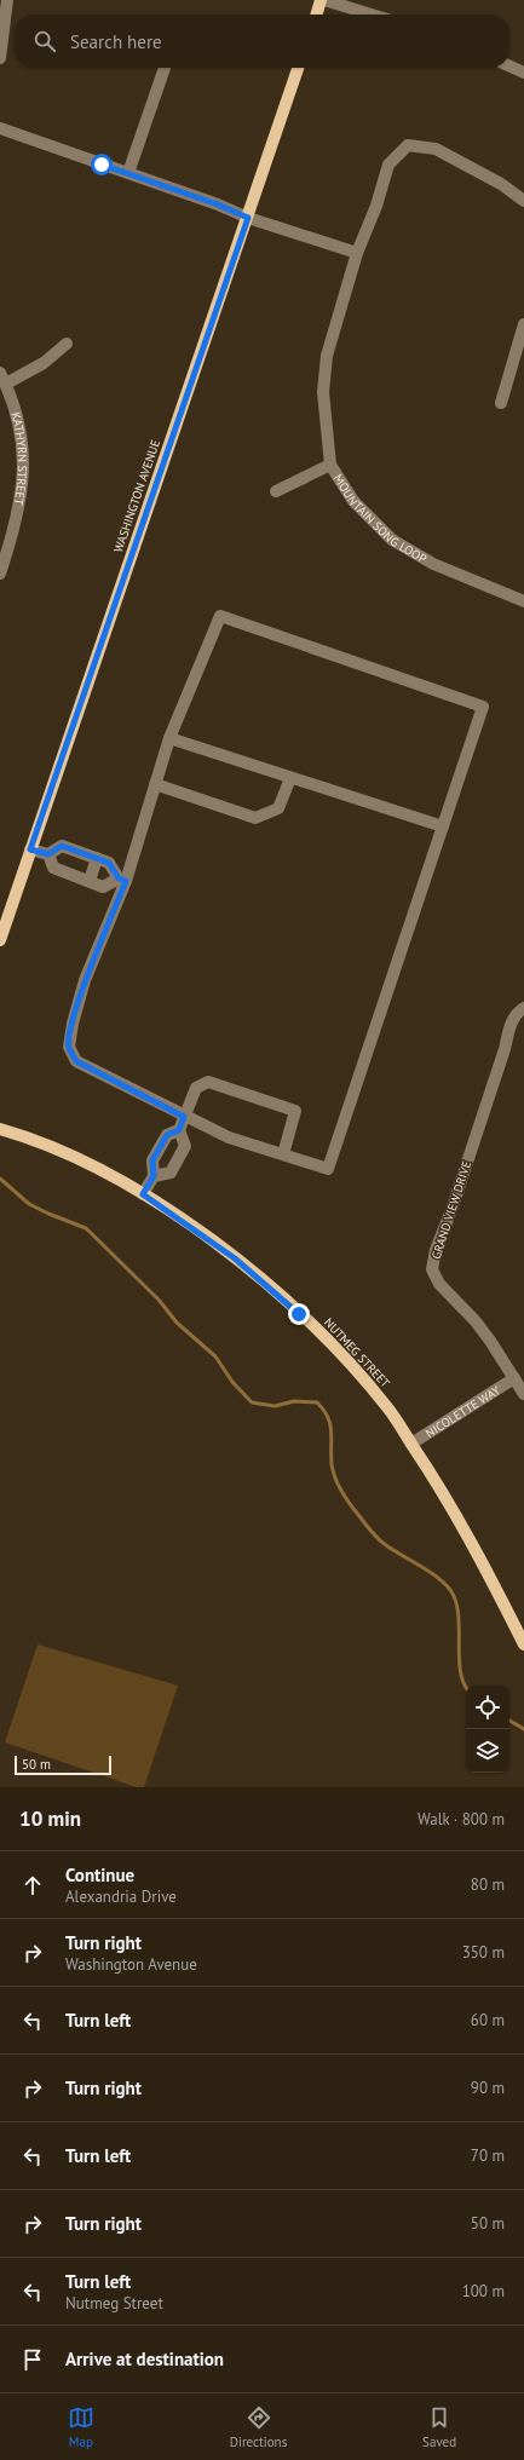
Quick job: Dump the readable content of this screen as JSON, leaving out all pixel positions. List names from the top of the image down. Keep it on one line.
{"streets":{"main road":["WASHINGTON AVENUE","NUTMEG STREET"],"street":["KATHYRN STREET","MOUNTAIN SONG LOOP","GRAND VIEW DRIVE","NICOLETTE WAY"]},"crossings":[["GRAND VIEW DRIVE","NICOLETTE WAY"],["NUTMEG STREET","NICOLETTE WAY"]],"scale_bar":"50 m","page":{"search":"Search here","scale":"50 m","heading":["10 min","Walk · 800 m"],"list":[["Continue","Alexandria Drive","80 m"],["Turn right","Washington Avenue","350 m"],["Turn left","60 m"],["Turn right","90 m"],["Turn left","70 m"],["Turn right","50 m"],["Turn left","Nutmeg Street","100 m"],"Arrive at destination"],"nav":["Map","Directions","Saved"]}}
